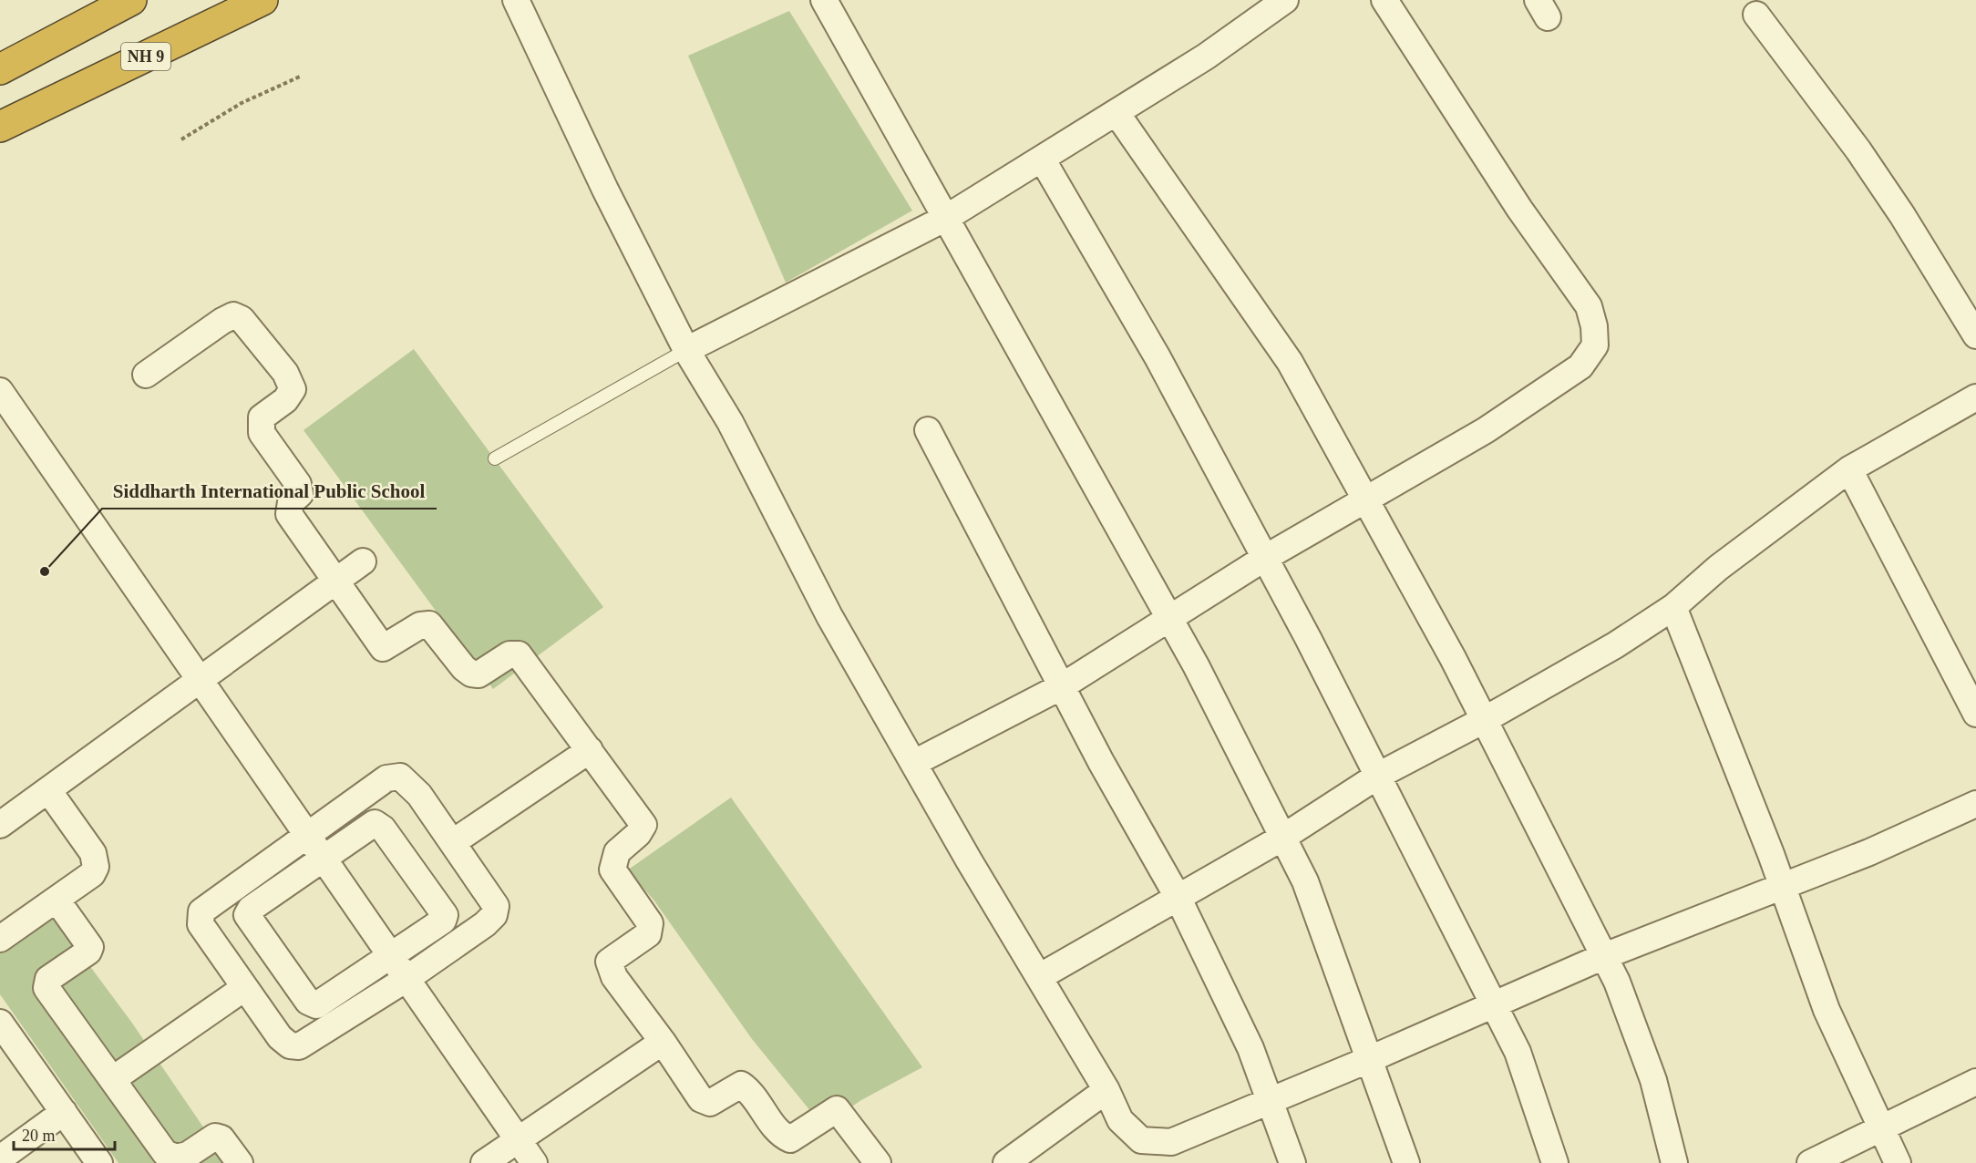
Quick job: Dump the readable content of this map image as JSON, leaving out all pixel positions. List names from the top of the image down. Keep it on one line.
{"streets":{"highway":["NH 9"]},"places":["Siddharth International Public School"],"scale_bar":"20 m"}
